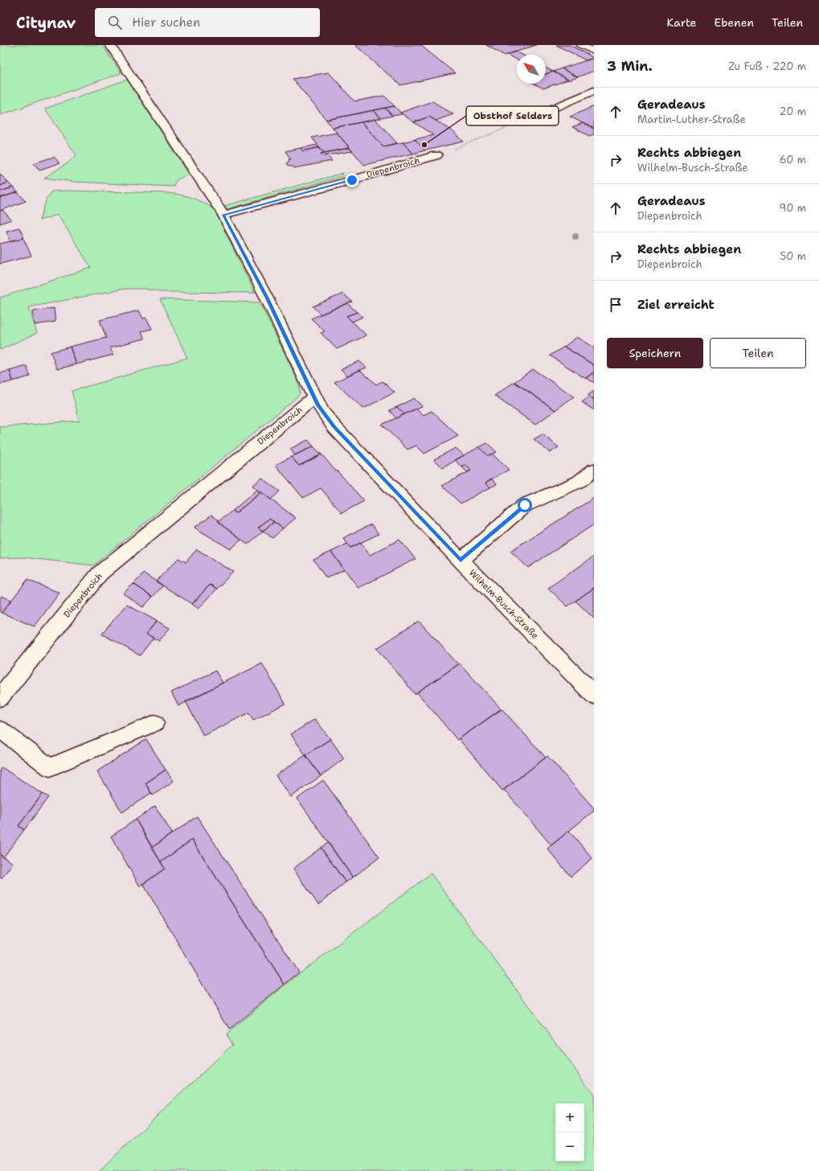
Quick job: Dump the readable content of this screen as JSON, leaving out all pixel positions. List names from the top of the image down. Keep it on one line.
{"streets":{"street":["Diepenbroich","Wilhelm-Busch-Straße"]},"crossings":[["Diepenbroich","Wilhelm-Busch-Straße"]],"places":["Obsthof Selders"],"north":"top left","page":{"header":"Citynav","search":"Hier suchen","nav":["Karte","Ebenen","Teilen"],"heading":["3 Min.","Zu Fuß · 220 m"],"list":[["Geradeaus","Martin-Luther-Straße","20 m"],["Rechts abbiegen","Wilhelm-Busch-Straße","60 m"],["Geradeaus","Diepenbroich","90 m"],["Rechts abbiegen","Diepenbroich","50 m"],"Ziel erreicht"],"buttons":["Speichern","Teilen"],"map_buttons":["+","−"]}}
